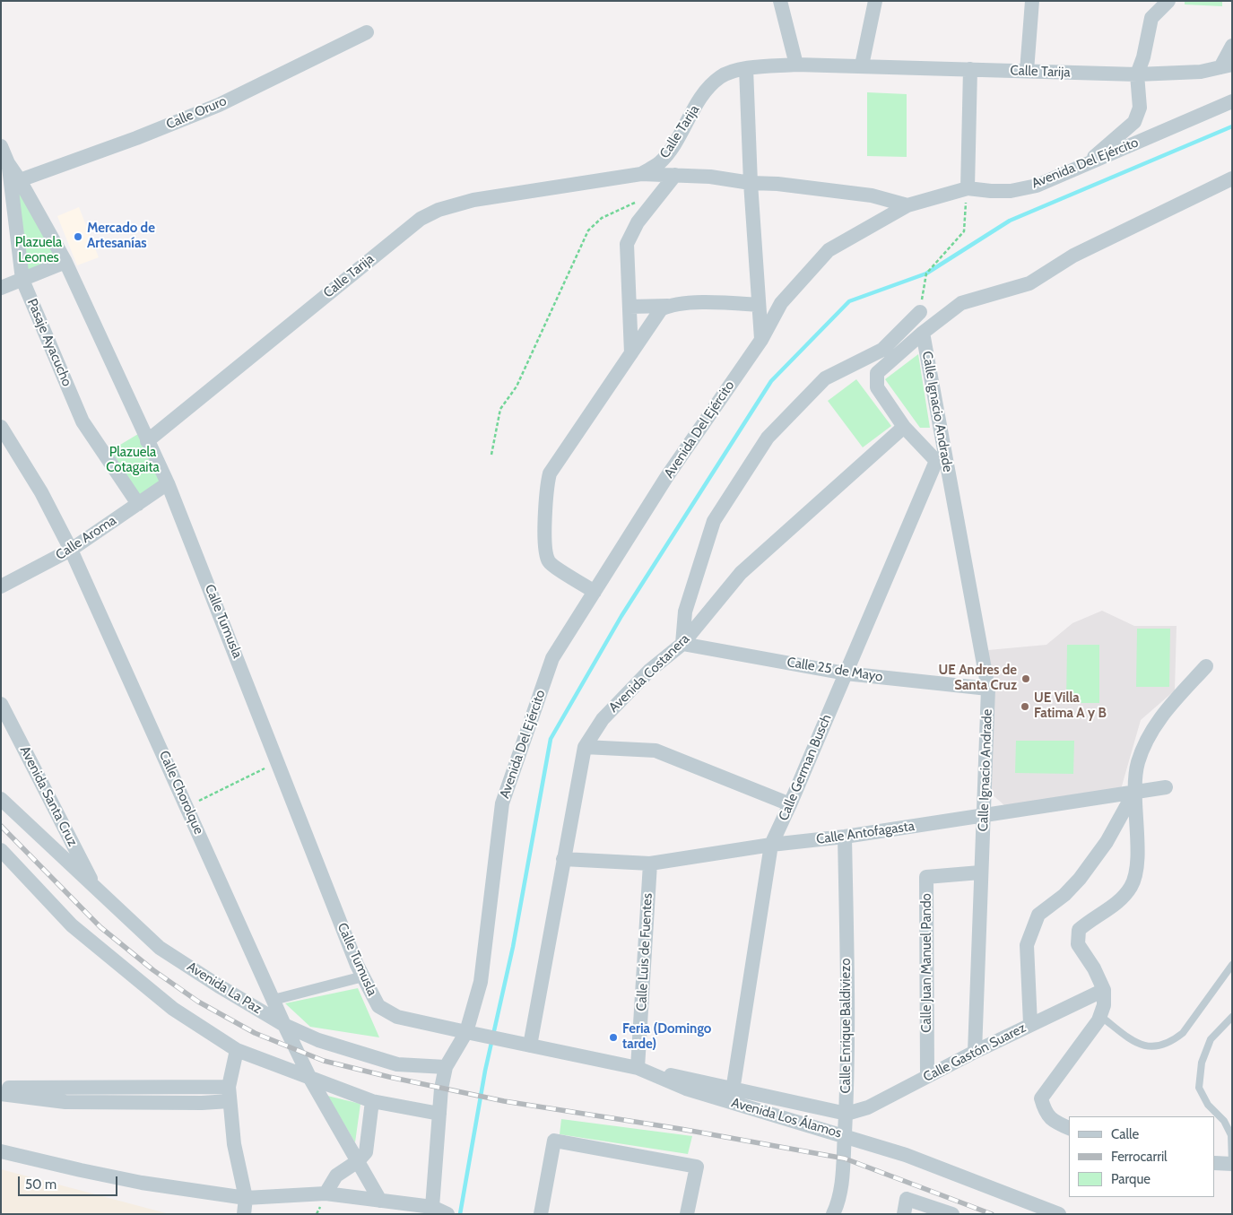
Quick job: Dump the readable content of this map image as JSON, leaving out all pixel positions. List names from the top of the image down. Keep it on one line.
{"streets":{"street":["Calle Tarija","Calle Oruro","Avenida Del Ejército","Pasaje Ayacucho","Calle Ignacio Andrade","Calle Aroma","Calle Tumusla","Calle 25 de Mayo","Avenida Costanera","Calle German Busch","Calle Chorolque","Avenida Santa Cruz","Calle Antofagasta","Calle Luis de Fuentes","Calle Juan Manuel Pando","Avenida La Paz","Calle Enrique Baldiviezo","Calle Gastón Suarez","Avenida Los Álamos"]},"crossings":[["Calle Tarija","Calle Tumusla"],["Calle Oruro","Calle Tumusla"],["Avenida Del Ejército","Calle Tumusla"],["Avenida Del Ejército","Avenida Los Álamos"],["Pasaje Ayacucho","Calle Aroma"],["Pasaje Ayacucho","Calle Tumusla"],["Calle Ignacio Andrade","Calle 25 de Mayo"],["Calle Ignacio Andrade","Calle German Busch"],["Calle Ignacio Andrade","Calle Antofagasta"],["Calle Ignacio Andrade","Calle Juan Manuel Pando"],["Calle Ignacio Andrade","Calle Gastón Suarez"],["Calle Aroma","Calle Tumusla"],["Calle Aroma","Calle Chorolque"],["Calle Tumusla","Avenida Los Álamos"],["Calle 25 de Mayo","Avenida Costanera"],["Calle 25 de Mayo","Calle German Busch"],["Avenida Costanera","Calle Antofagasta"],["Avenida Costanera","Avenida Los Álamos"],["Calle German Busch","Calle Antofagasta"],["Calle German Busch","Avenida Los Álamos"],["Calle Chorolque","Avenida La Paz"],["Avenida Santa Cruz","Avenida La Paz"],["Calle Antofagasta","Calle Luis de Fuentes"],["Calle Antofagasta","Calle Enrique Baldiviezo"],["Calle Luis de Fuentes","Avenida Los Álamos"],["Calle Juan Manuel Pando","Calle Gastón Suarez"],["Calle Enrique Baldiviezo","Calle Gastón Suarez"],["Calle Enrique Baldiviezo","Avenida Los Álamos"]],"parks":["Plazuela Leones","Plazuela Cotagaita"],"places":["Mercado de Artesanías","UE Andres de Santa Cruz","UE Villa Fatima A y B","Feria (Domingo tarde)"],"legend":["Calle","Ferrocarril","Parque"],"scale_bar":"50 m"}
